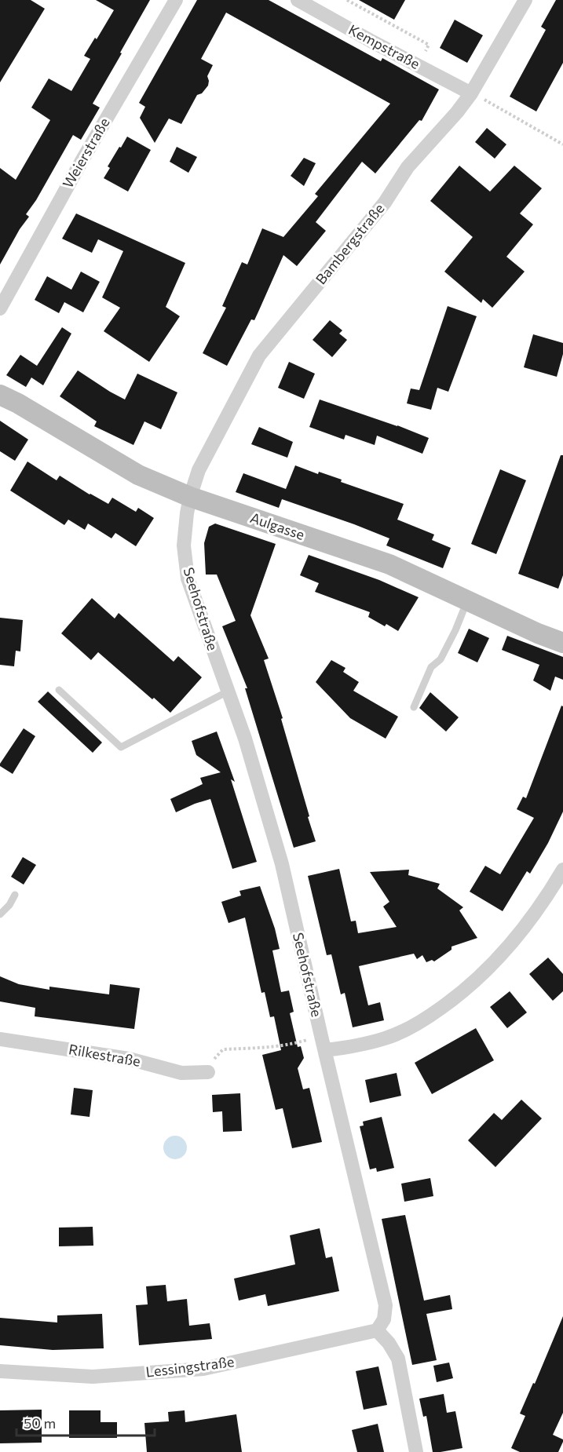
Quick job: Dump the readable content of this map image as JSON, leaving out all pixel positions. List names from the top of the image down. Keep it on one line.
{"streets":{"main road":["Aulgasse"],"street":["Kempstraße","Weierstraße","Bambergstraße","Seehofstraße","Rilkestraße","Lessingstraße"]},"crossings":[["Kempstraße","Bambergstraße"],["Bambergstraße","Aulgasse"],["Bambergstraße","Seehofstraße"],["Aulgasse","Seehofstraße"],["Seehofstraße","Lessingstraße"]],"scale_bar":"50 m"}
